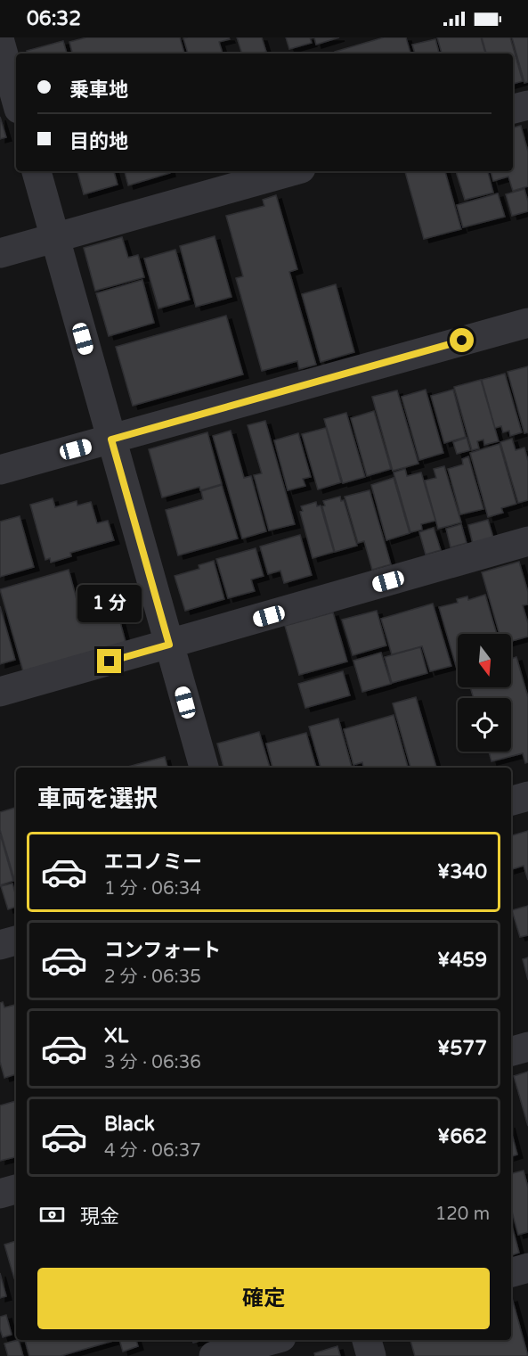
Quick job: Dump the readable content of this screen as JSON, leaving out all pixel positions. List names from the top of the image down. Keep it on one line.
{"north":"bottom","page":{"status":"06:32","banner":["乗車地","目的地"],"bubble":"1 分","heading":"車両を選択","list":[{"name":"エコノミー","note":"1 分 · 06:34","value":"¥340"},{"name":"コンフォート","note":"2 分 · 06:35","value":"¥459"},{"name":"XL","note":"3 分 · 06:36","value":"¥577"},{"name":"Black","note":"4 分 · 06:37","value":"¥662"}],"pay":["現金","120 m"],"buttons":"確定"}}
